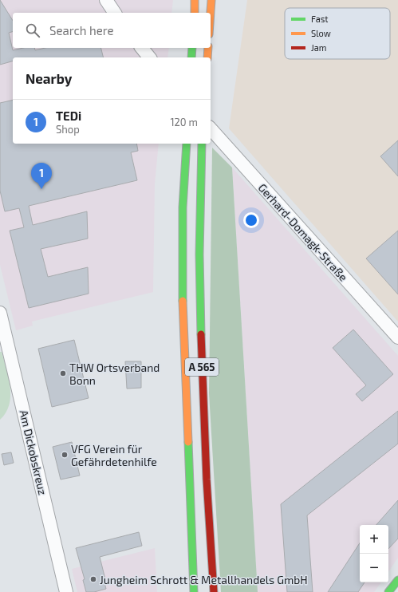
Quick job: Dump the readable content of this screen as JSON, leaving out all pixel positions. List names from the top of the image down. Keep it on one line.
{"streets":{"main road":["A 565"],"street":["Gerhard-Domagk-Straße","Am Dickobskreuz"]},"places":["THW Ortsverband Bonn","VFG Verein für Gefährdetenhilfe","Jungheim Schrott & Metallhandels GmbH"],"legend":["Fast","Slow","Jam"],"page":{"search":"Search here","heading":"Nearby","list":[{"mark":"1","name":"TEDi","note":"Shop","value":"120 m"}],"pins":"1","map_buttons":["+","−"]}}
